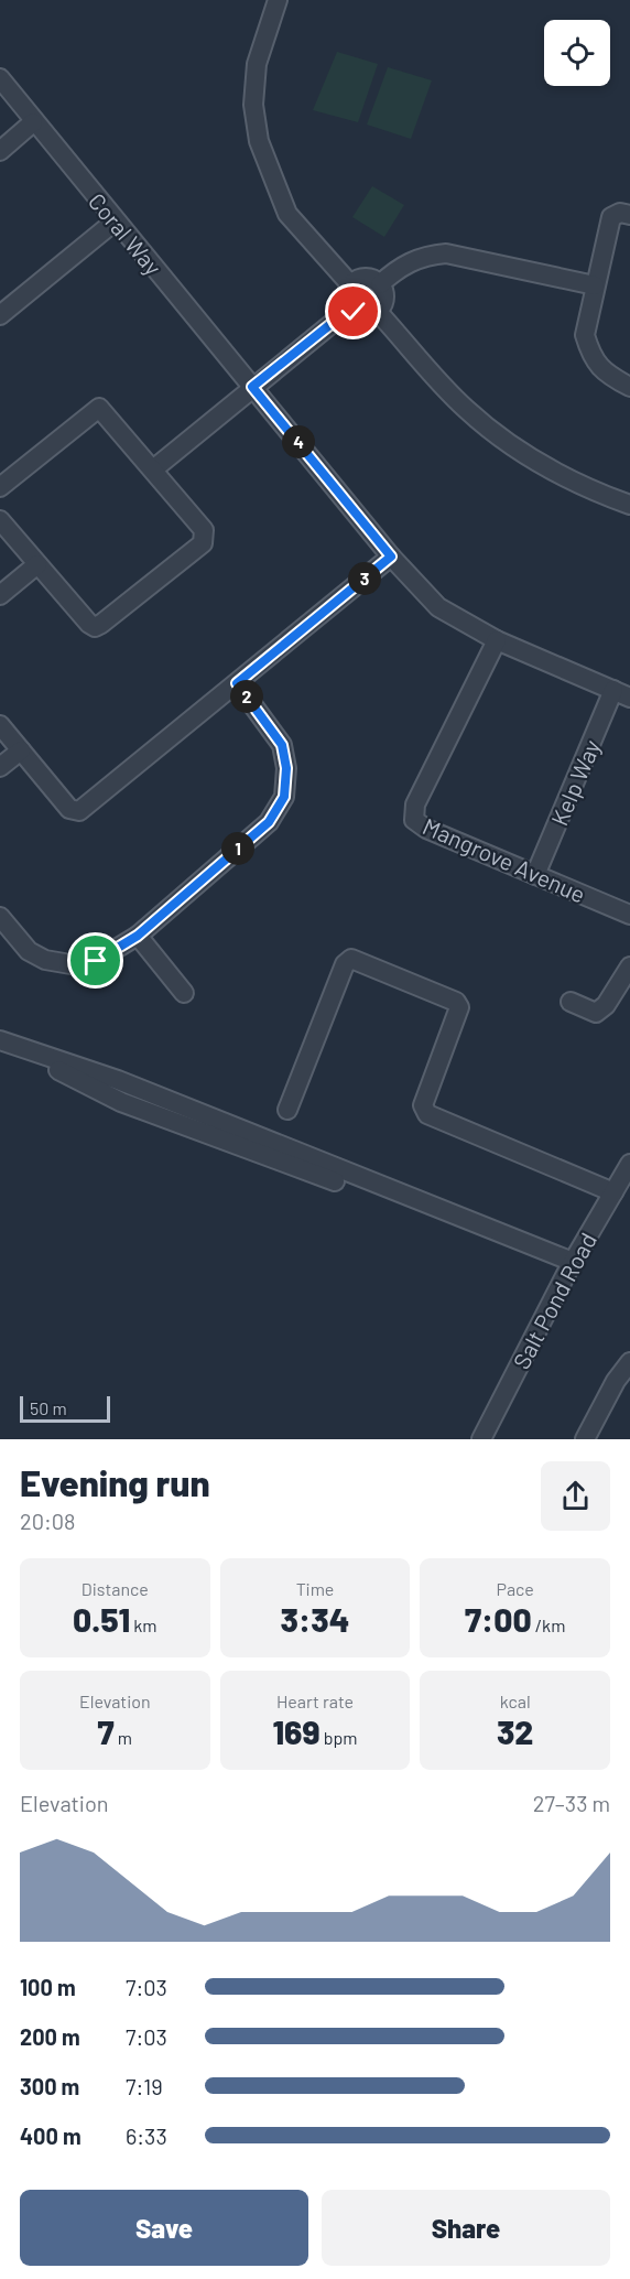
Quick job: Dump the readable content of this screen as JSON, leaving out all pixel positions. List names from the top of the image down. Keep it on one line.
{"streets":{"street":["Coral Way","Kelp Way","Mangrove Avenue","Salt Pond Road"]},"crossings":[["Coral Way","Kelp Way"],["Coral Way","Mangrove Avenue"],["Kelp Way","Mangrove Avenue"]],"scale_bar":"50 m","page":{"pins":["4","3","2","1"],"scale":"50 m","heading":["Evening run","20:08"],"stats":[["Distance","0.51 km"],["Time","3:34"],["Pace","7:00 /km"],["Elevation","7 m"],["Heart rate","169 bpm"],["kcal","32"]],"chart":["Elevation","27–33 m"],"list":[{"name":"100 m","note":"7:03"},{"name":"200 m","note":"7:03"},{"name":"300 m","note":"7:19"},{"name":"400 m","note":"6:33"}],"buttons":["Save","Share"]}}
